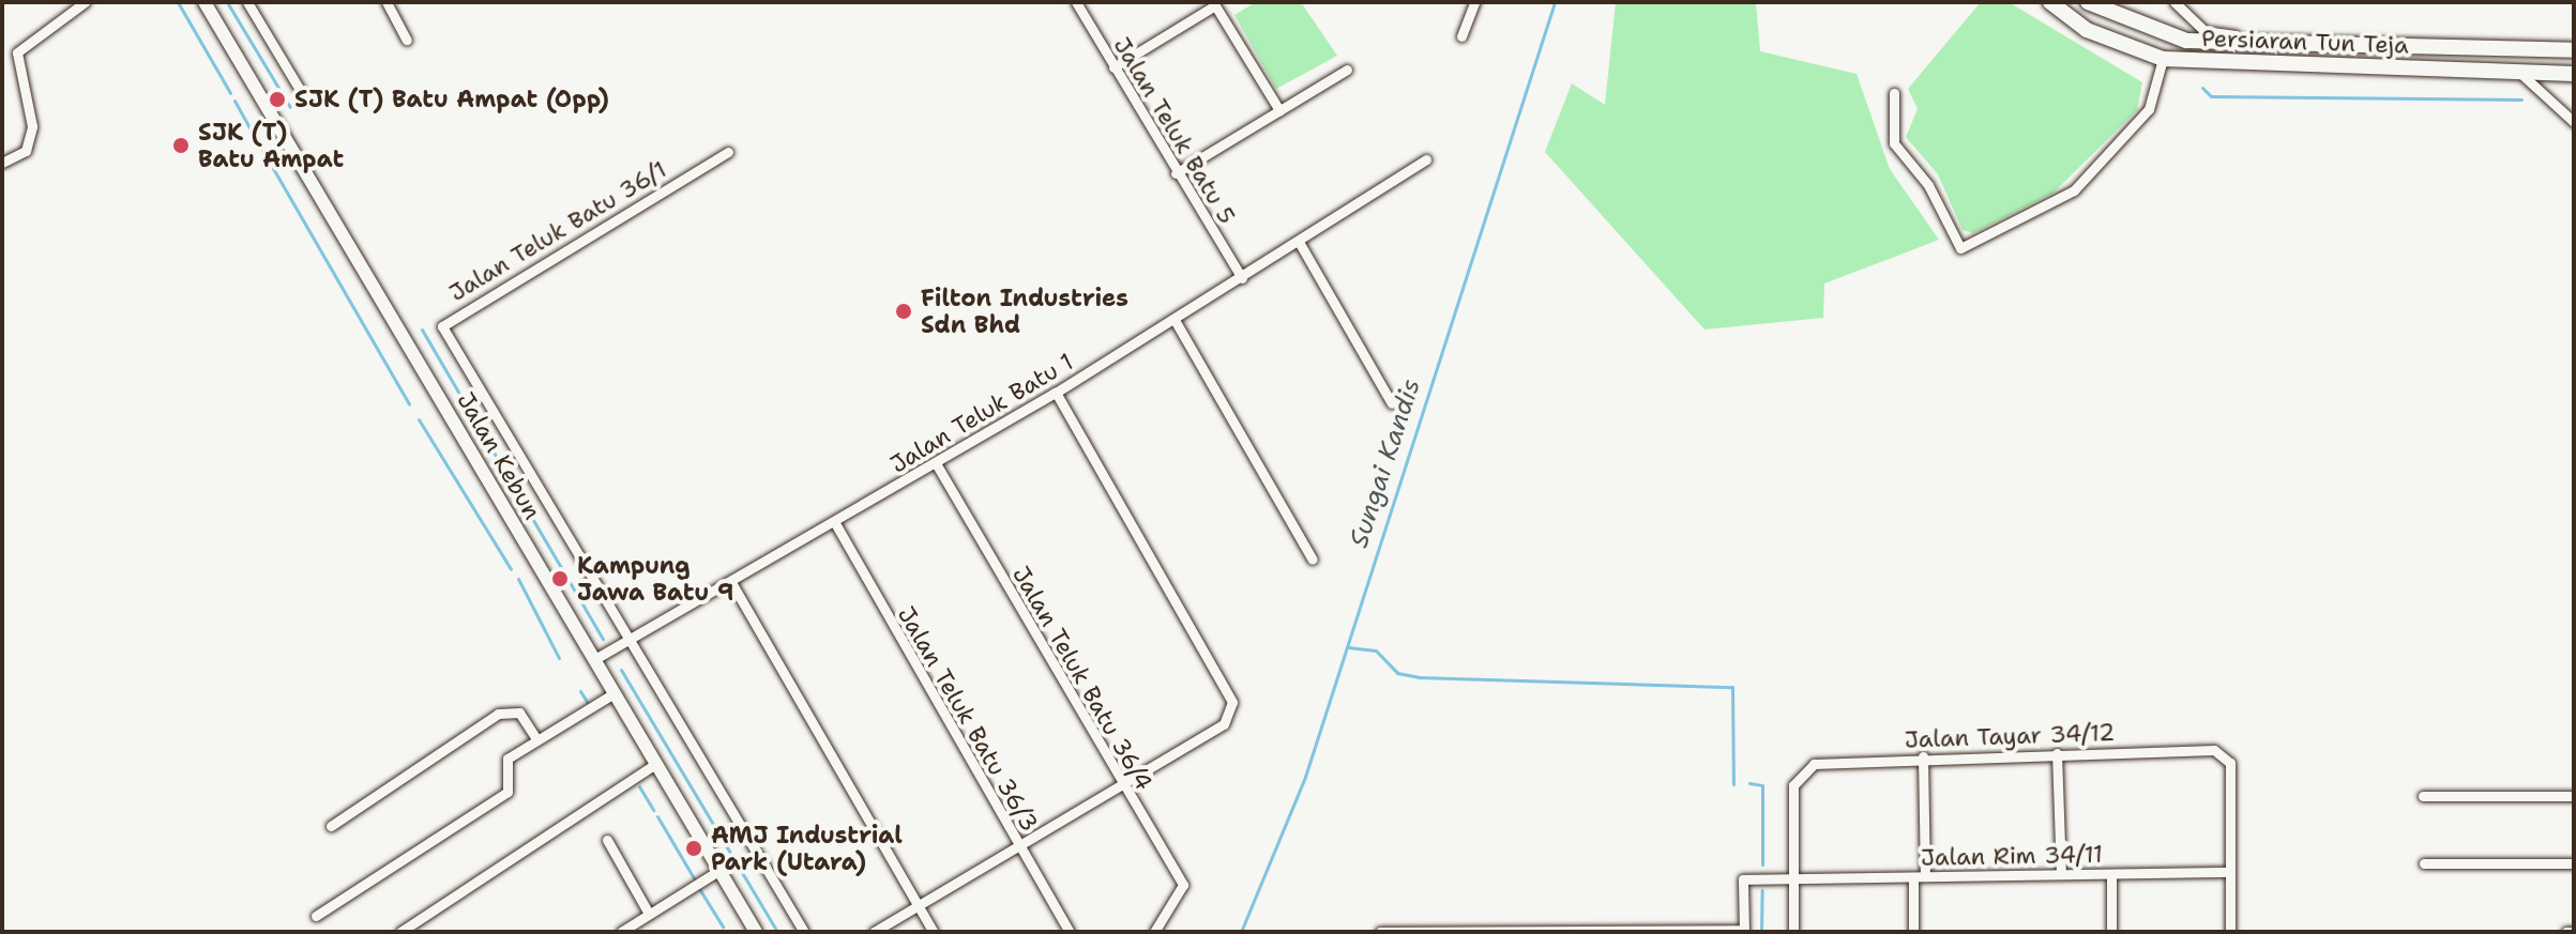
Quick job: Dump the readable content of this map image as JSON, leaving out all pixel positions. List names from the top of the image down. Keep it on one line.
{"streets":{"main road":["Persiaran Tun Teja","Jalan Kebun"],"street":["Jalan Teluk Batu 5","Jalan Teluk Batu 36/1","Jalan Teluk Batu 1","Jalan Teluk Batu 36/4","Jalan Teluk Batu 36/3","Jalan Tayar 34/12","Jalan Rim 34/11"]},"crossings":[["Jalan Teluk Batu 5","Jalan Teluk Batu 1"],["Jalan Teluk Batu 36/1","Jalan Teluk Batu 1"],["Jalan Teluk Batu 1","Jalan Kebun"],["Jalan Teluk Batu 1","Jalan Teluk Batu 36/4"],["Jalan Teluk Batu 1","Jalan Teluk Batu 36/3"],["Jalan Tayar 34/12","Jalan Rim 34/11"]],"water":["Sungai Kandis"],"places":["SJK (T) Batu Ampat (Opp)","SJK (T) Batu Ampat","Filton Industries Sdn Bhd","Kampung Jawa Batu 9","AMJ Industrial Park (Utara)"]}
